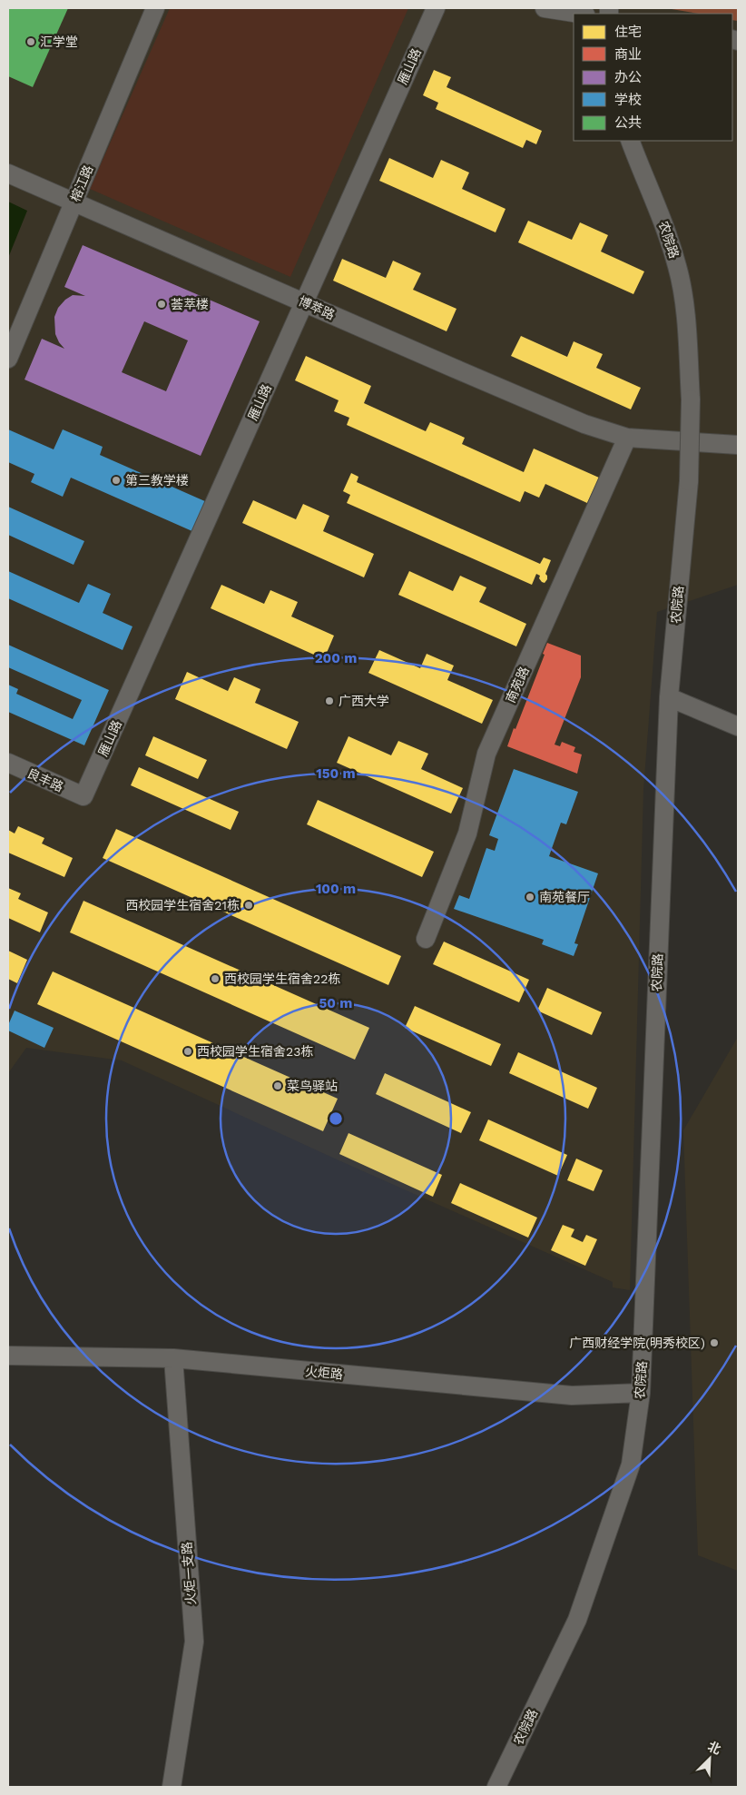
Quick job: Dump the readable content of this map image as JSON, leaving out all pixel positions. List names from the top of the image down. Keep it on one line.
{"streets":{"street":["雁山路","榕江路","农院路","博萃路","南苑路","良丰路","火炬路","火炬一支路"]},"crossings":[["雁山路","博萃路"],["雁山路","良丰路"],["榕江路","博萃路"],["农院路","火炬路"],["博萃路","南苑路"],["火炬路","火炬一支路"]],"places":["汇学堂","荟萃楼","第三教学楼","广西大学","南苑餐厅","西校园学生宿舍21栋","西校园学生宿舍22栋","西校园学生宿舍23栋","菜鸟驿站","广西财经学院(明秀校区)"],"legend":["住宅","商业","办公","学校","公共"],"north":"top right","rings":["200 m","150 m","100 m","50 m"]}
